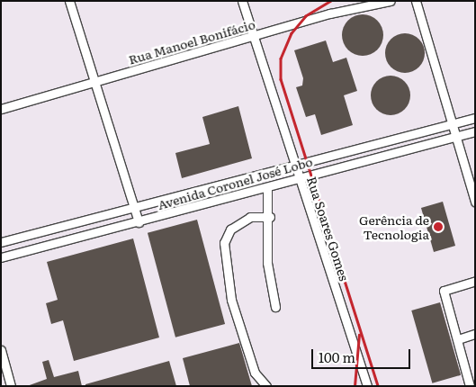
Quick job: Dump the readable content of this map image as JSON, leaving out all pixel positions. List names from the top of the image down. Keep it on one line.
{"streets":{"street":["Rua Manoel Bonifácio","Avenida Coronel José Lobo","Rua Soares Gomes"]},"crossings":[["Rua Manoel Bonifácio","Rua Soares Gomes"],["Avenida Coronel José Lobo","Rua Soares Gomes"]],"places":["Gerência de Tecnologia"],"scale_bar":"100 m"}
